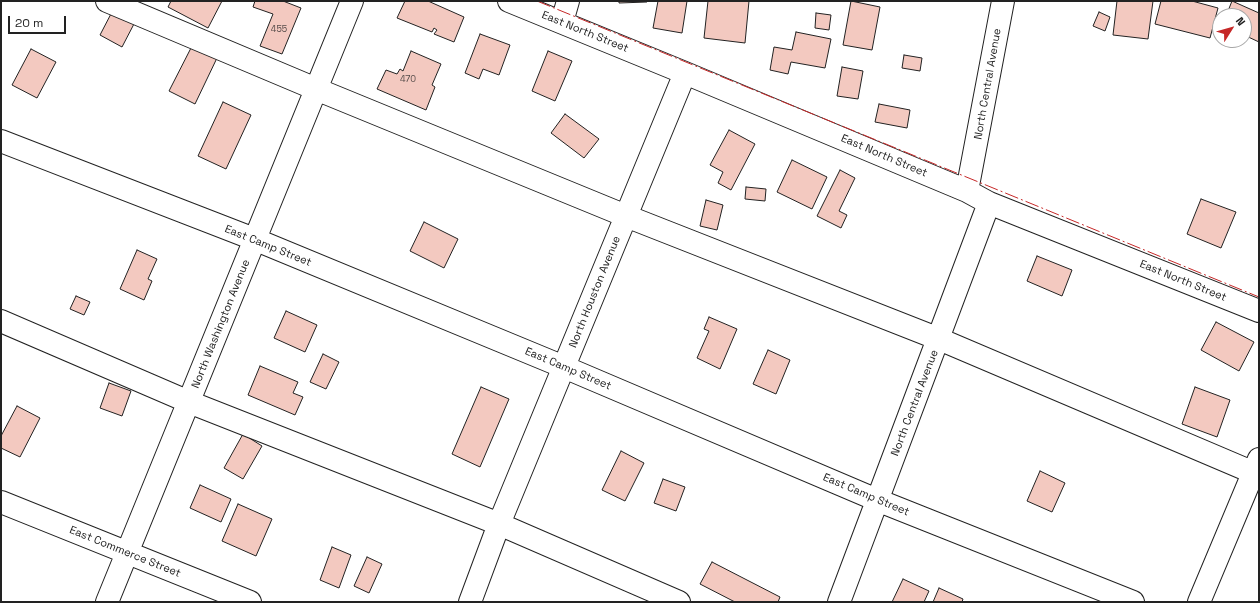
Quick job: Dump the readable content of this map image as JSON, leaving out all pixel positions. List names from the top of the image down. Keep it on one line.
{"streets":{"street":["East North Street","North Central Avenue","East Camp Street","North Houston Avenue","North Washington Avenue","East Commerce Street"]},"crossings":[["East North Street","North Central Avenue"],["East North Street","North Houston Avenue"],["North Central Avenue","East Camp Street"],["East Camp Street","North Houston Avenue"],["East Camp Street","North Washington Avenue"],["North Washington Avenue","East Commerce Street"]],"house_numbers":["455","470"],"scale_bar":"20 m","north":"top right"}
